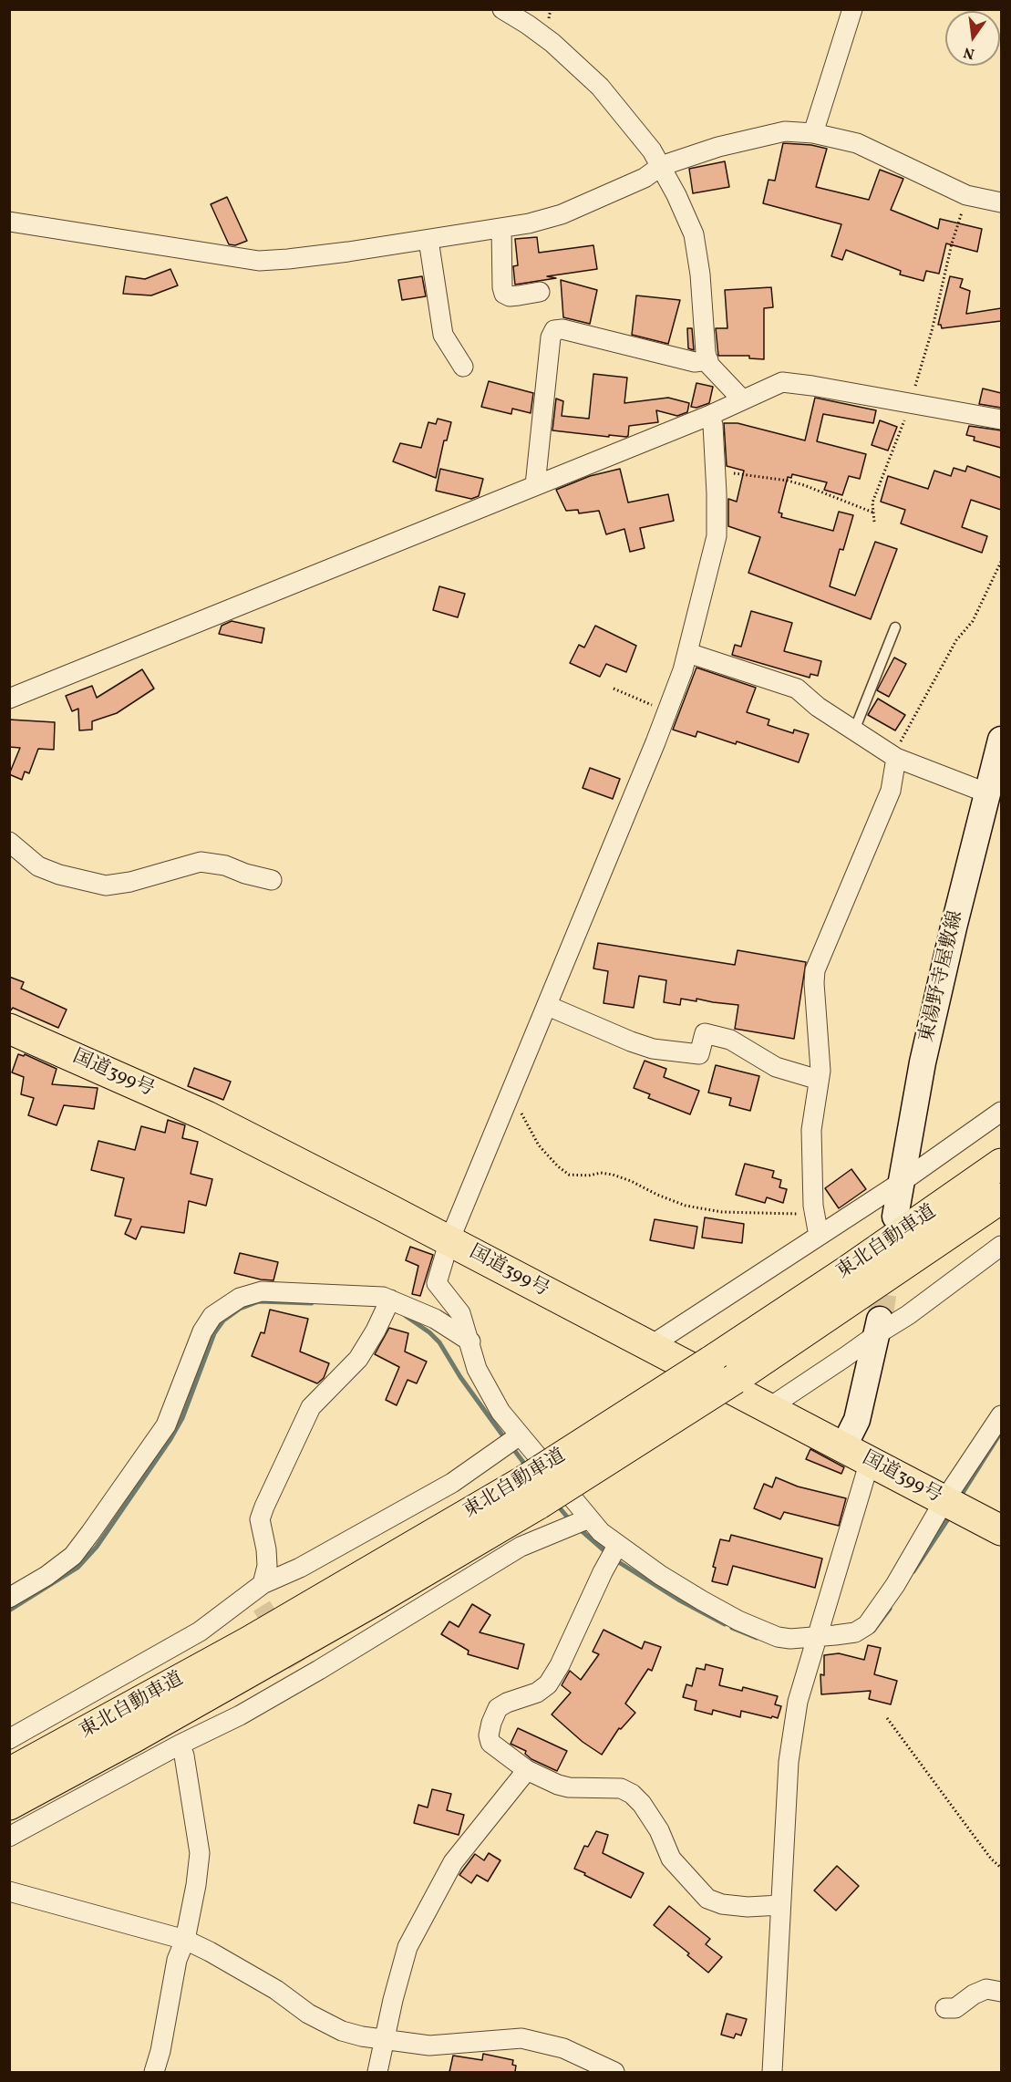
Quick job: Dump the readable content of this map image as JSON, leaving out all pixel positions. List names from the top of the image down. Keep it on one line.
{"streets":{"highway":["国道399号","東北自動車道"],"main road":["東湯野寺屋敷線"]},"north":"bottom"}
